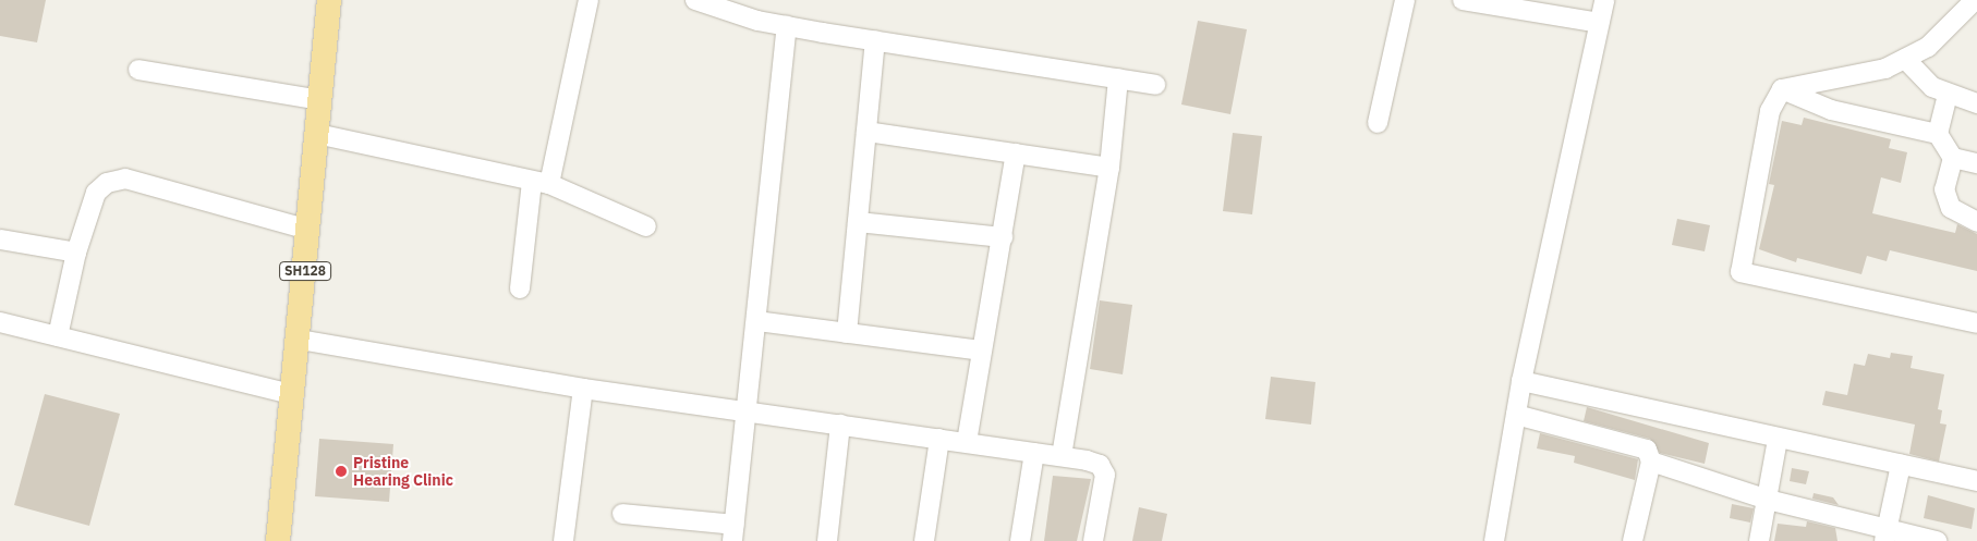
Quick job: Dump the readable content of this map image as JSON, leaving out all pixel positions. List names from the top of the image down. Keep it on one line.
{"streets":{"main road":["SH128"]},"places":["Pristine Hearing Clinic"]}
